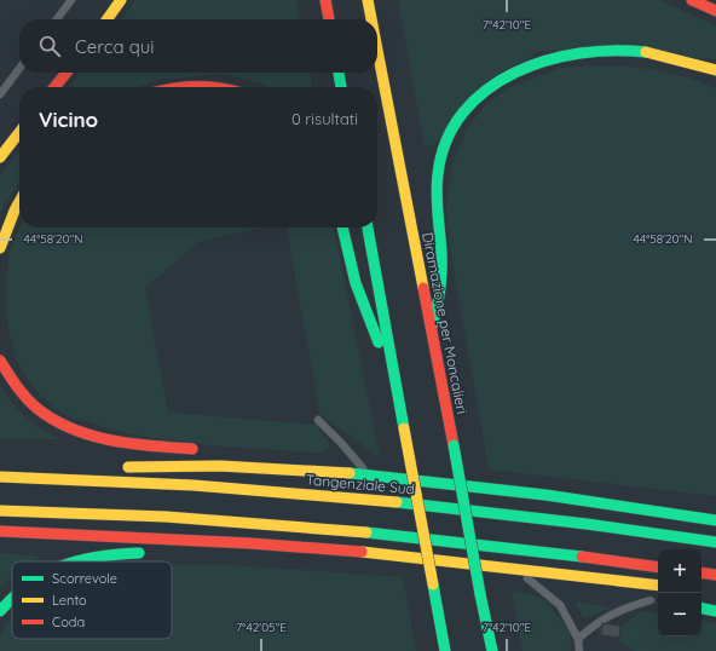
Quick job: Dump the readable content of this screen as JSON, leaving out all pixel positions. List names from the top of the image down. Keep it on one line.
{"streets":{"highway":["Diramazione per Moncalieri","Tangenziale Sud"]},"legend":["Scorrevole","Lento","Coda"],"page":{"search":"Cerca qui","heading":["Vicino","0 risultati"],"map_buttons":["+","−"]},"coordinates":["7°42'10\"E","44°58'20\"N","7°42'05\"E"]}
